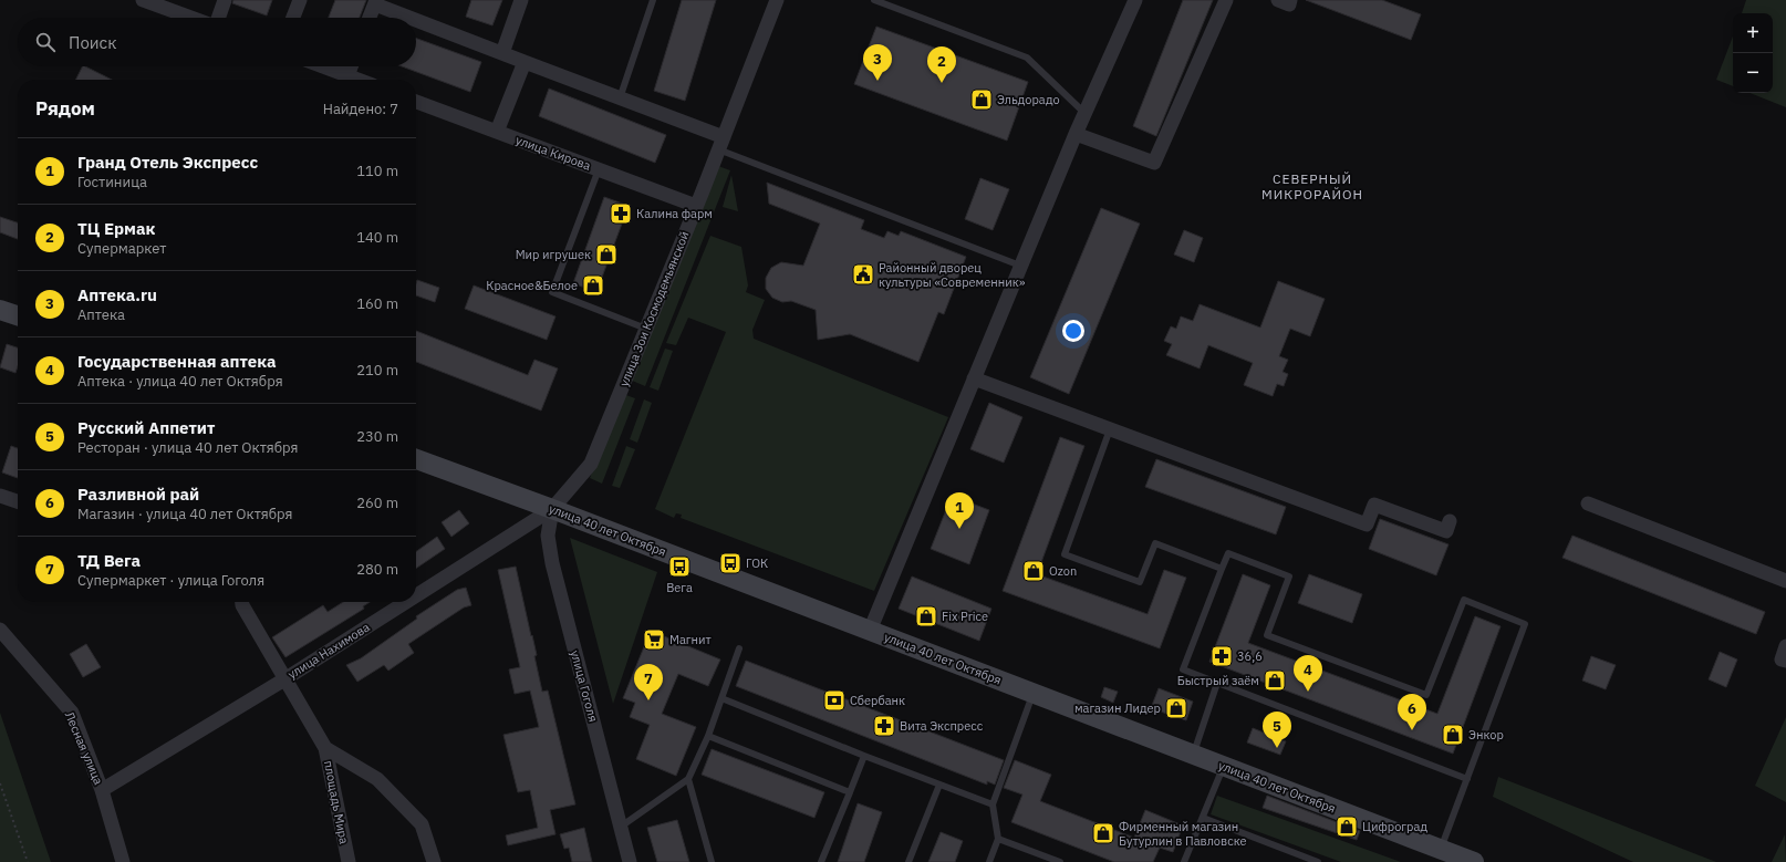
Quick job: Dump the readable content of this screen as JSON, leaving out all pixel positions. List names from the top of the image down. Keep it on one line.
{"streets":{"street":["улица Кирова","улица Зои Космодемьянской","улица 40 лет Октября","улица Нахимова","улица Гоголя","Лесная улица","площадь Мира"]},"crossings":[["улица Кирова","улица Зои Космодемьянской"],["улица Зои Космодемьянской","улица 40 лет Октября"],["улица Зои Космодемьянской","улица Нахимова"],["улица Зои Космодемьянской","улица Гоголя"],["улица 40 лет Октября","улица Нахимова"],["улица 40 лет Октября","улица Гоголя"],["улица Нахимова","улица Гоголя"],["улица Нахимова","Лесная улица"]],"districts":["СЕВЕРНЫЙ МИКРОРАЙОН"],"places":{"shop":["Эльдорадо","Мир игрушек","Красное&Белое","Ozon","Fix Price","Быстрый заём","магазин Лидер","Энкор","Цифроград","Фирменный магазин Бутурлин в Павловске"],"pharmacy":["Калина фарм","36,6","Вита Экспресс"],"public building":["Районный дворец культуры «Современник»"],"bus stop":["ГОК","Вега"],"supermarket":["Магнит"],"bank":["Сбербанк"]},"page":{"map_buttons":["+","−"],"search":"Поиск","pins":["3","2","1","4","7","6","5"],"heading":["Рядом","Найдено: 7"],"list":[{"mark":"1","name":"Гранд Отель Экспресс","note":"Гостиница","value":"110 m"},{"mark":"2","name":"ТЦ Ермак","note":"Супермаркет","value":"140 m"},{"mark":"3","name":"Аптека.ru","note":"Аптека","value":"160 m"},{"mark":"4","name":"Государственная аптека","note":"Аптека · улица 40 лет Октября","value":"210 m"},{"mark":"5","name":"Русский Аппетит","note":"Ресторан · улица 40 лет Октября","value":"230 m"},{"mark":"6","name":"Разливной рай","note":"Магазин · улица 40 лет Октября","value":"260 m"},{"mark":"7","name":"ТД Вега","note":"Супермаркет · улица Гоголя","value":"280 m"}]}}
